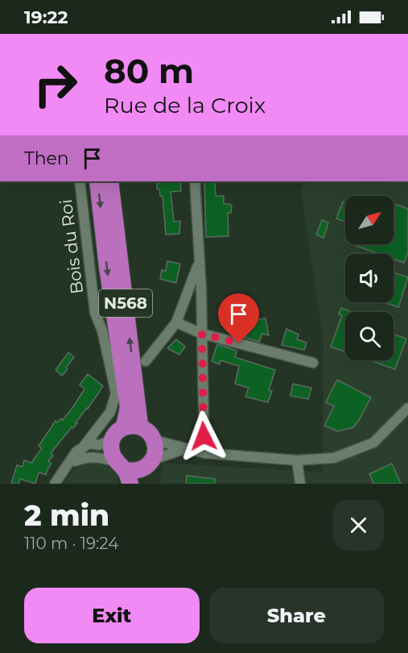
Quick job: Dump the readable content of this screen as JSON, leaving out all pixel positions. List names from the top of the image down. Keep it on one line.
{"streets":{"highway":["N568"],"street":["Bois du Roi"]},"north":"top right","page":{"status":"19:22","turn":["80 m","Rue de la Croix"],"then":"Then","heading":["2 min","110 m · 19:24"],"buttons":["Exit","Share"]}}
